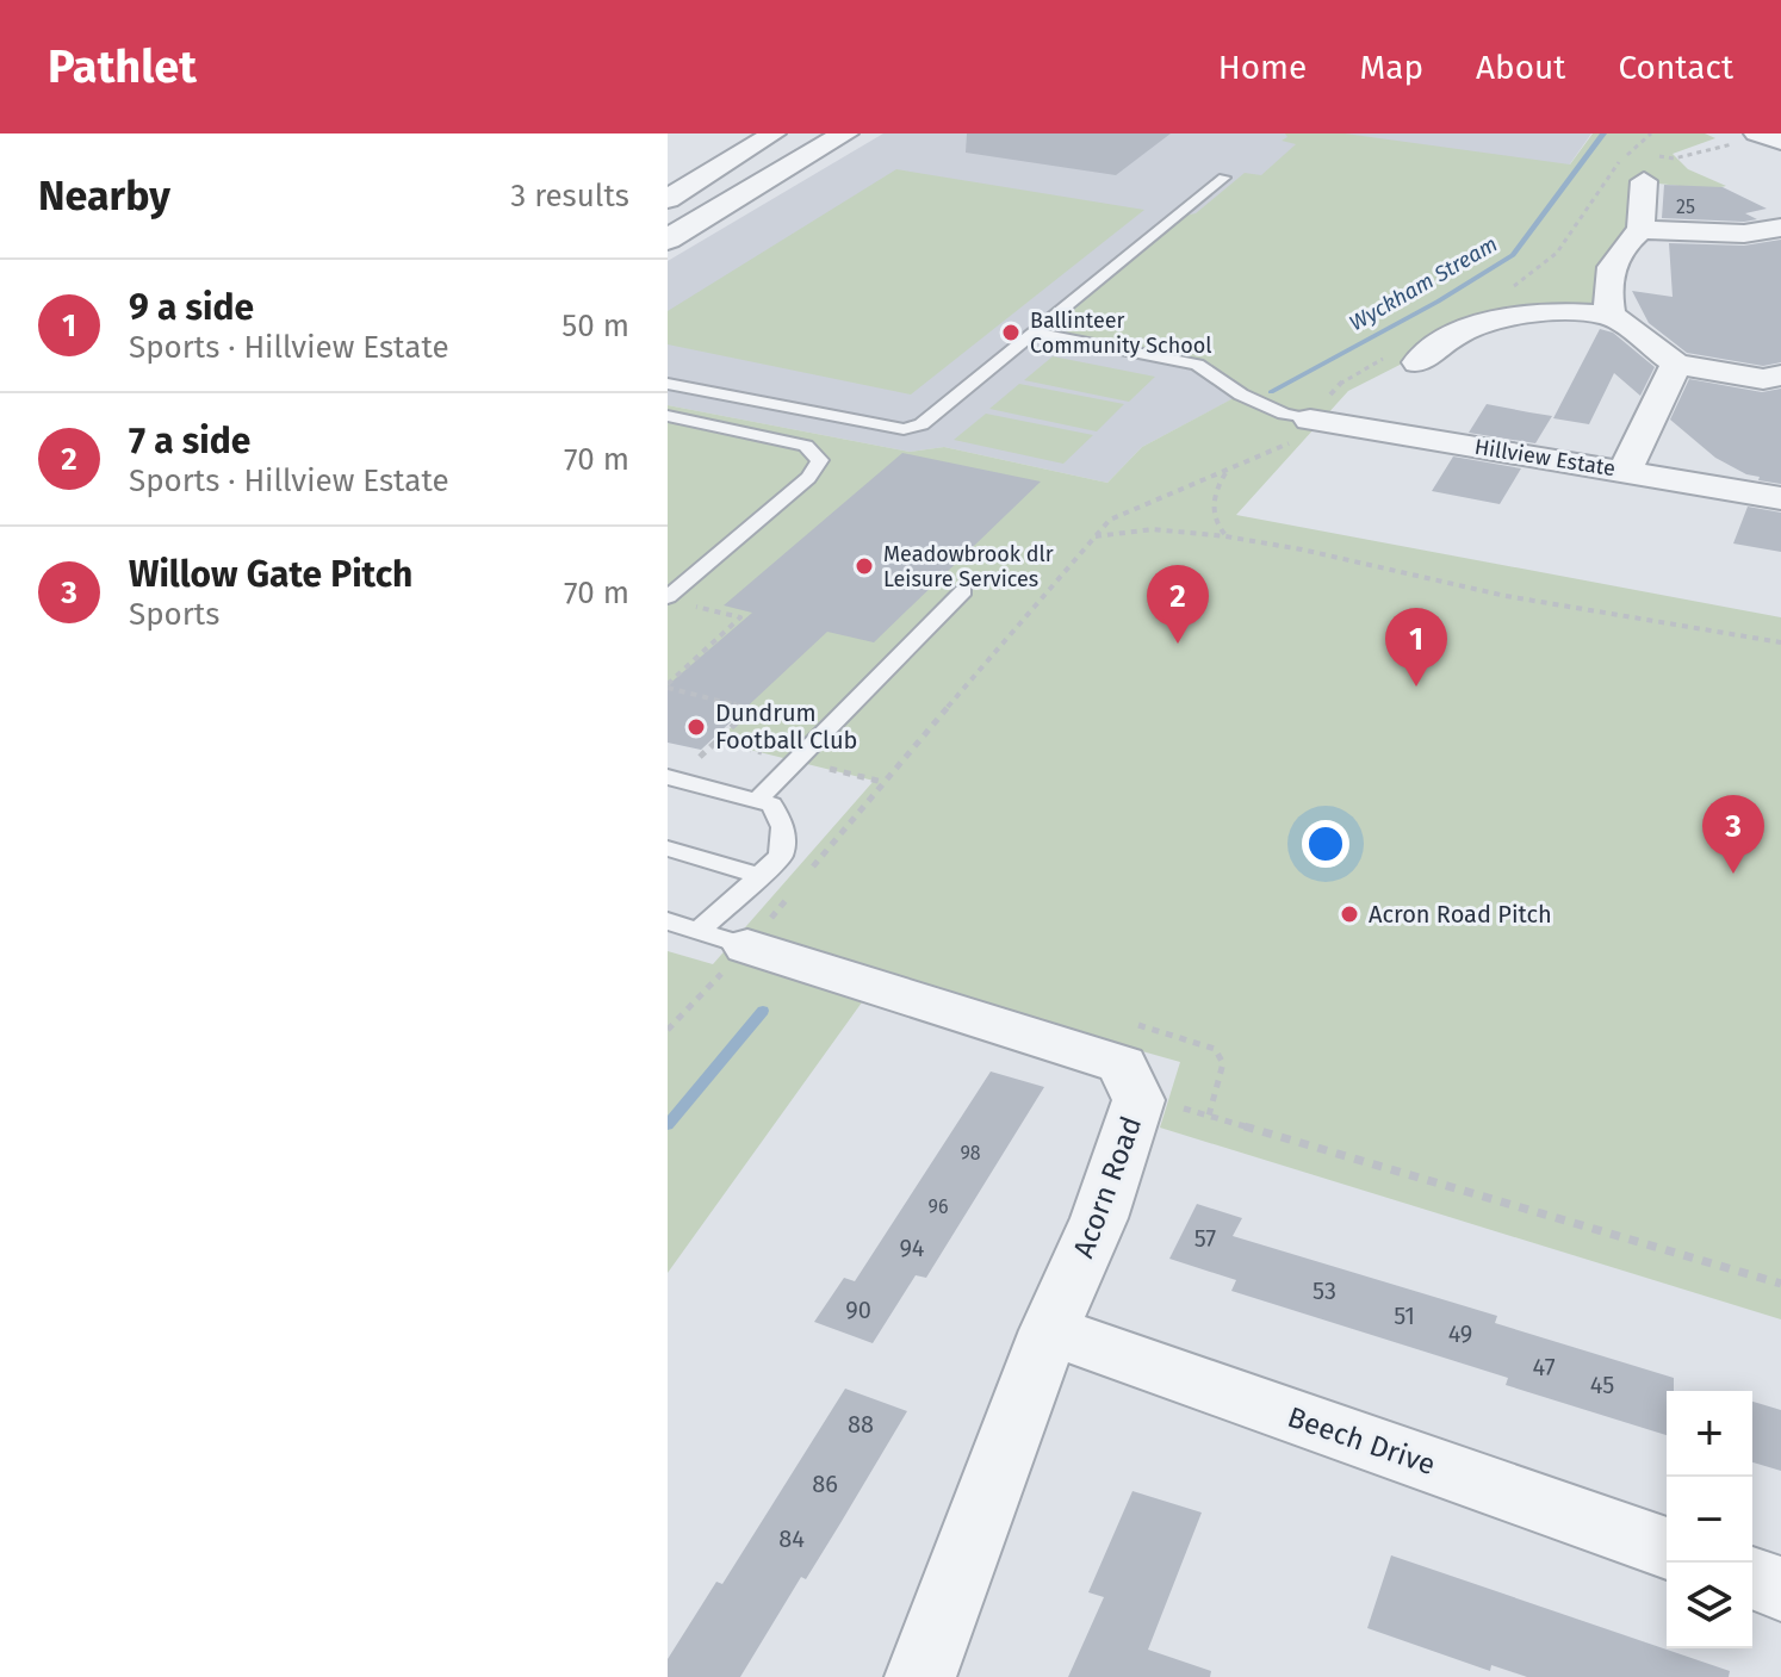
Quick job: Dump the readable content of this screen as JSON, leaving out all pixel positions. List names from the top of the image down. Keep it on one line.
{"streets":{"street":["Hillview Estate","Acorn Road","Beech Drive"]},"crossings":[["Acorn Road","Beech Drive"]],"water":["Wyckham Stream"],"places":["Ballinteer Community School","Meadowbrook dlr Leisure Services","Dundrum Football Club","Acron Road Pitch"],"house_numbers":["25","98","96","57","94","53","90","51","49","47","45","88","86","84"],"page":{"header":"Pathlet","nav":["Home","Map","About","Contact"],"heading":["Nearby","3 results"],"list":[{"mark":"1","name":"9 a side","note":"Sports · Hillview Estate","value":"50 m"},{"mark":"2","name":"7 a side","note":"Sports · Hillview Estate","value":"70 m"},{"mark":"3","name":"Willow Gate Pitch","note":"Sports","value":"70 m"}],"pins":["2","1","3"],"map_buttons":["+","−"]}}
